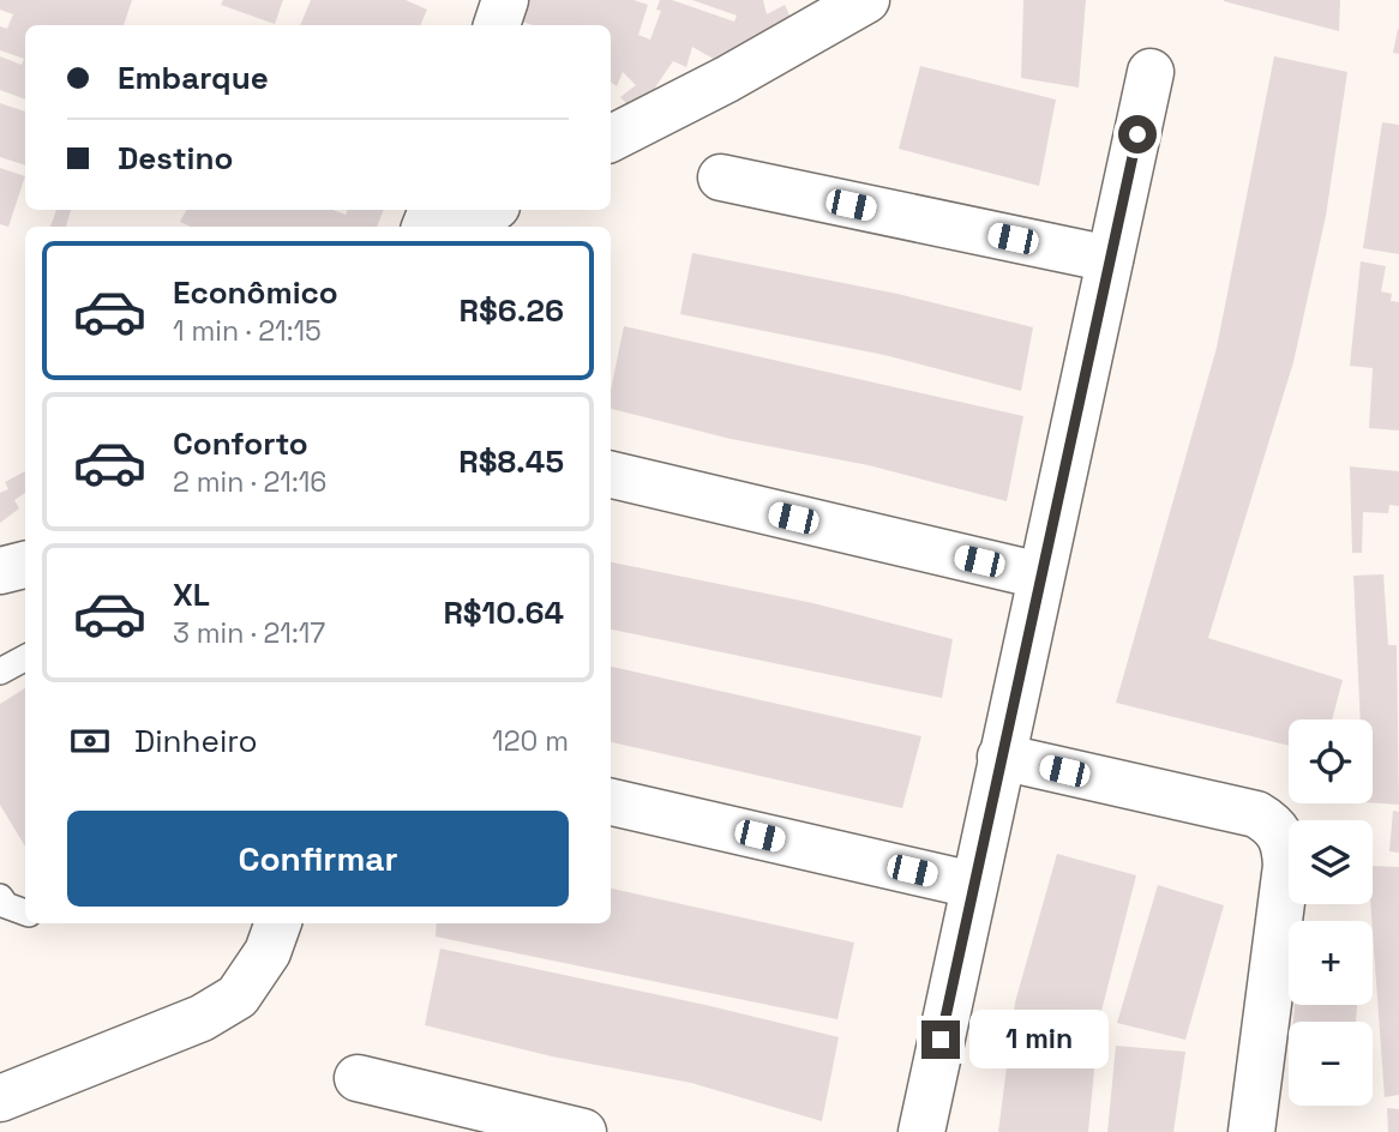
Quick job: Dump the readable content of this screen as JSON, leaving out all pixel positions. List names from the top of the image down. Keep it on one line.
{"page":{"banner":["Embarque","Destino"],"list":[{"name":"Econômico","note":"1 min · 21:15","value":"R$6.26"},{"name":"Conforto","note":"2 min · 21:16","value":"R$8.45"},{"name":"XL","note":"3 min · 21:17","value":"R$10.64"}],"pay":["Dinheiro","120 m"],"map_buttons":["+","−"],"buttons":"Confirmar","bubble":"1 min"}}
